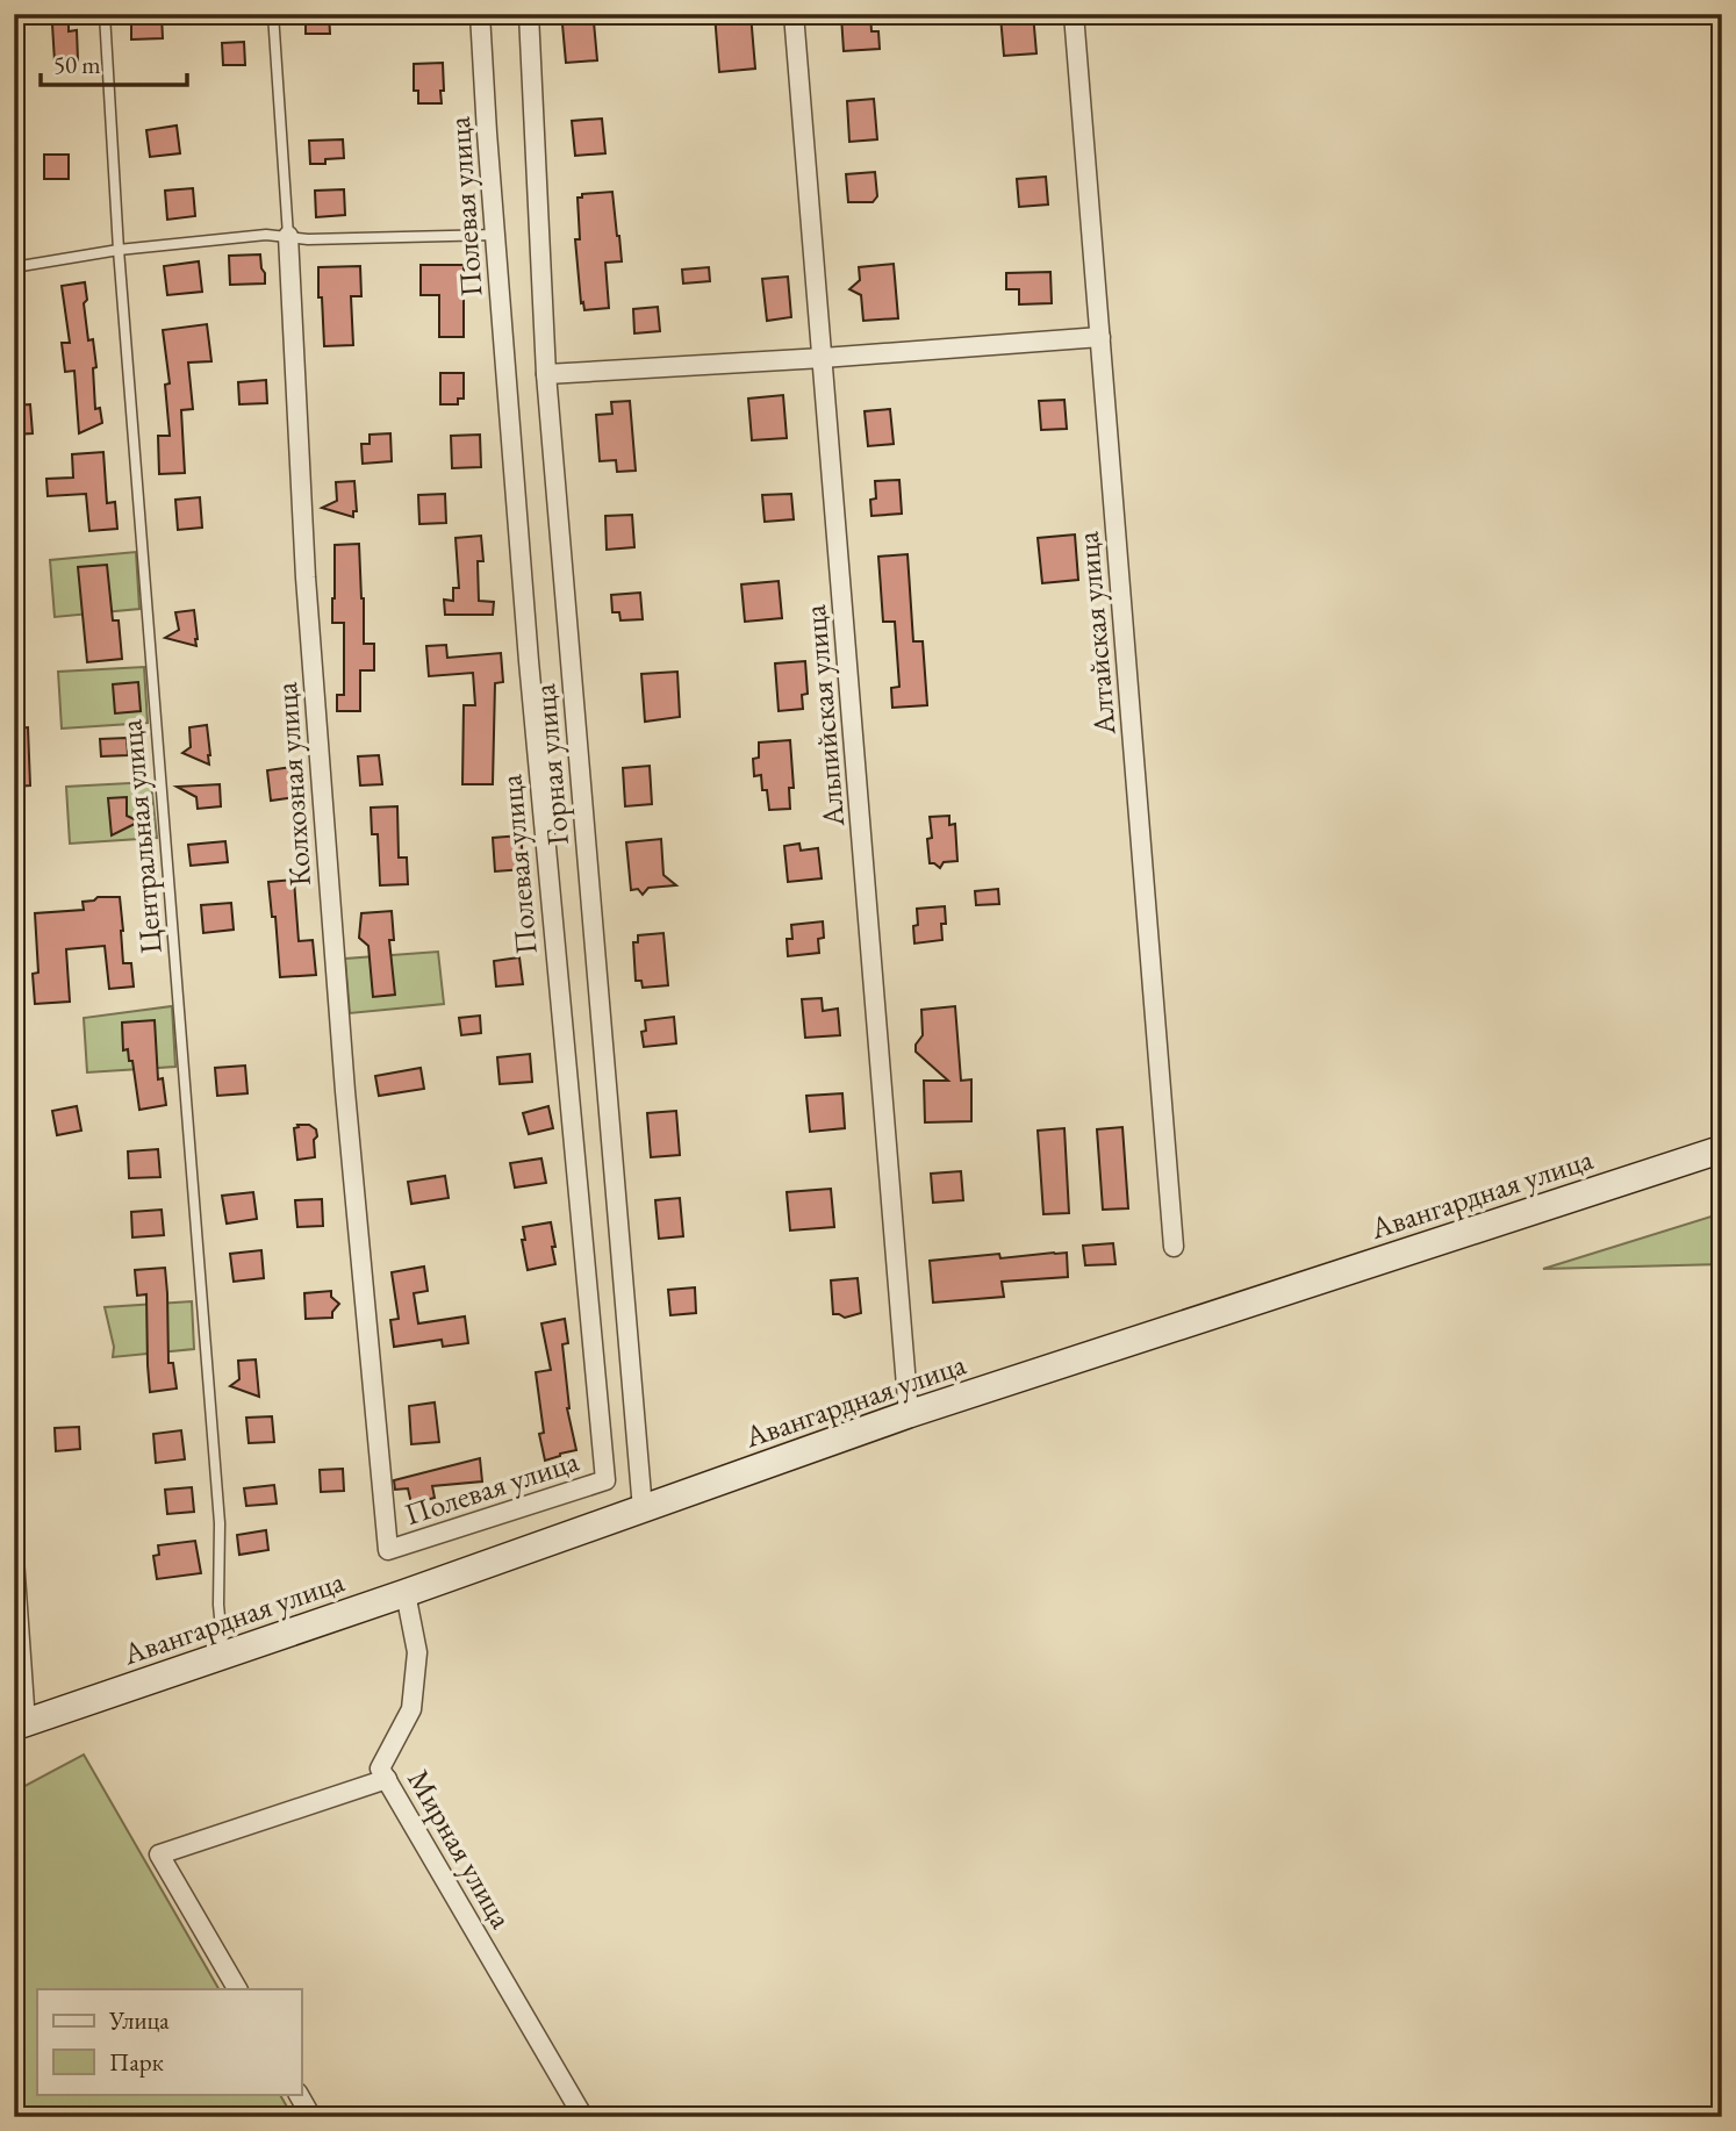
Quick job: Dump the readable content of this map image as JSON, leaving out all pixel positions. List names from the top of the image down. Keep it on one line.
{"streets":{"main road":["Авангардная улица"],"street":["Полевая улица","Алтайская улица","Альпийская улица","Горная улица","Колхозная улица","Мирная улица"],"lane":["Центральная улица"]},"crossings":[["Полевая улица","Колхозная улица"],["Альпийская улица","Авангардная улица"],["Горная улица","Авангардная улица"],["Центральная улица","Авангардная улица"],["Авангардная улица","Мирная улица"]],"legend":["Улица","Парк"],"scale_bar":"50 m"}
